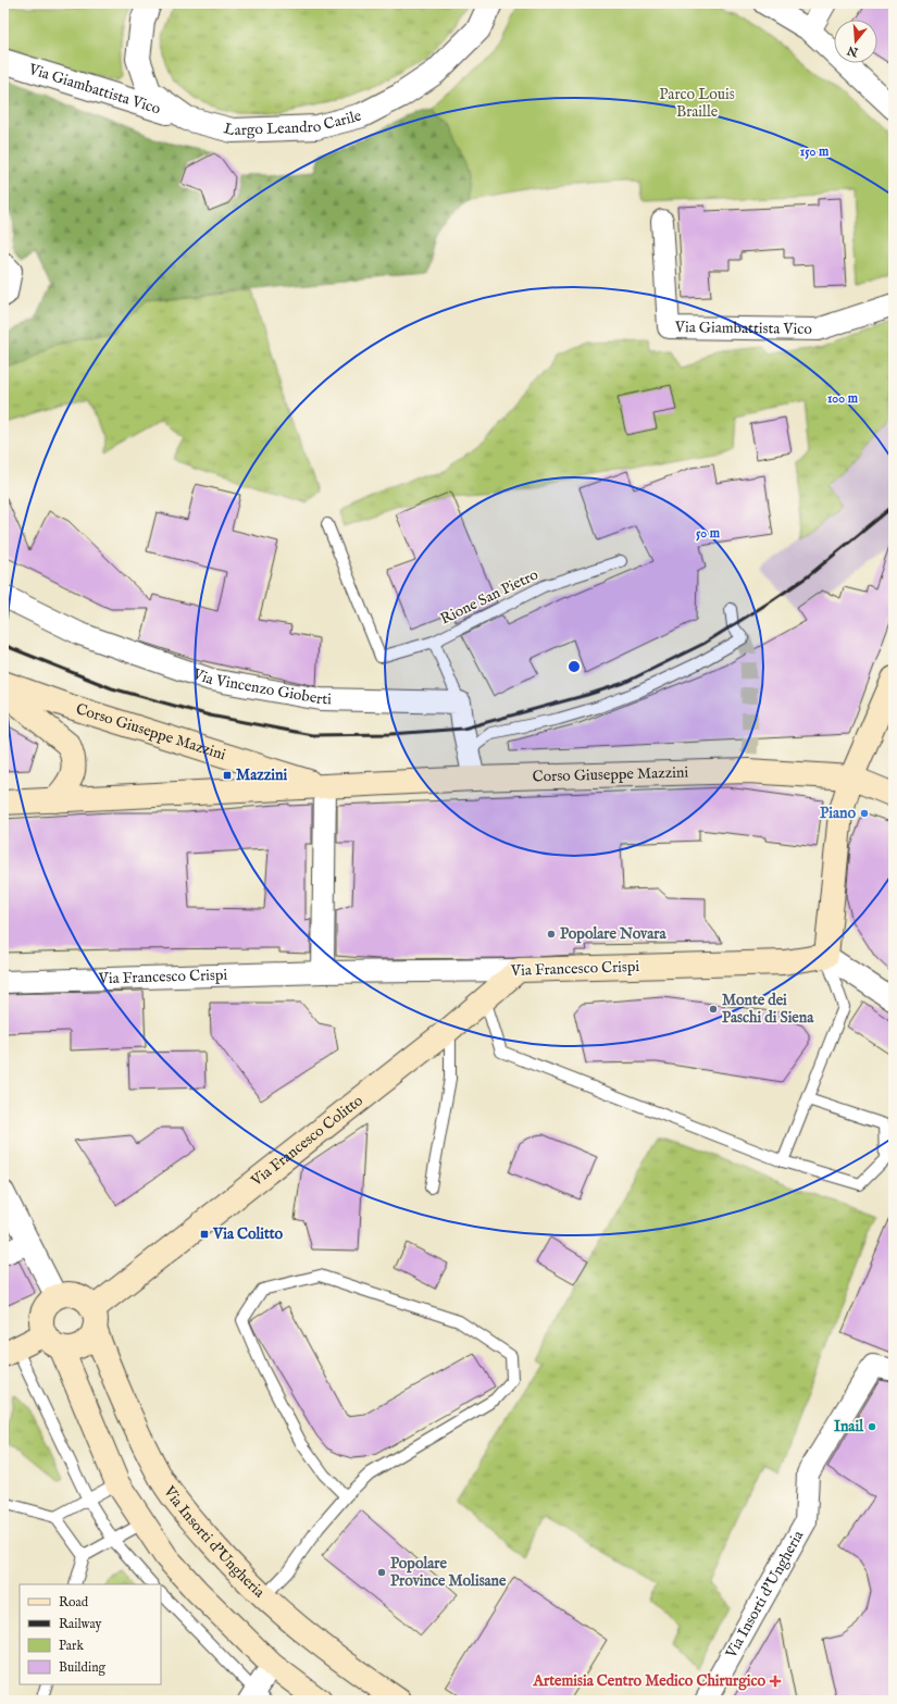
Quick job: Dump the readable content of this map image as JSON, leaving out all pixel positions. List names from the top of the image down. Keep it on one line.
{"streets":{"main road":["Corso Giuseppe Mazzini","Via Francesco Crispi","Via Francesco Colitto","Via Insorti d'Ungheria"],"street":["Via Giambattista Vico","Largo Leandro Carile","Via Vincenzo Gioberti"],"lane":["Rione San Pietro"]},"crossings":[["Via Giambattista Vico","Largo Leandro Carile"],["Rione San Pietro","Via Vincenzo Gioberti"],["Via Francesco Crispi","Via Francesco Colitto"],["Via Francesco Colitto","Via Insorti d'Ungheria"]],"parks":["Parco Louis Braille"],"places":{"transit":["Mazzini","Via Colitto"],"other":["Piano","Popolare Novara","Monte dei Paschi di Siena","Inail","Popolare Province Molisane"],"health":["Artemisia Centro Medico Chirurgico"]},"legend":["Road","Railway","Park","Building"],"north":"bottom","rings":["150 m","100 m","50 m"]}
